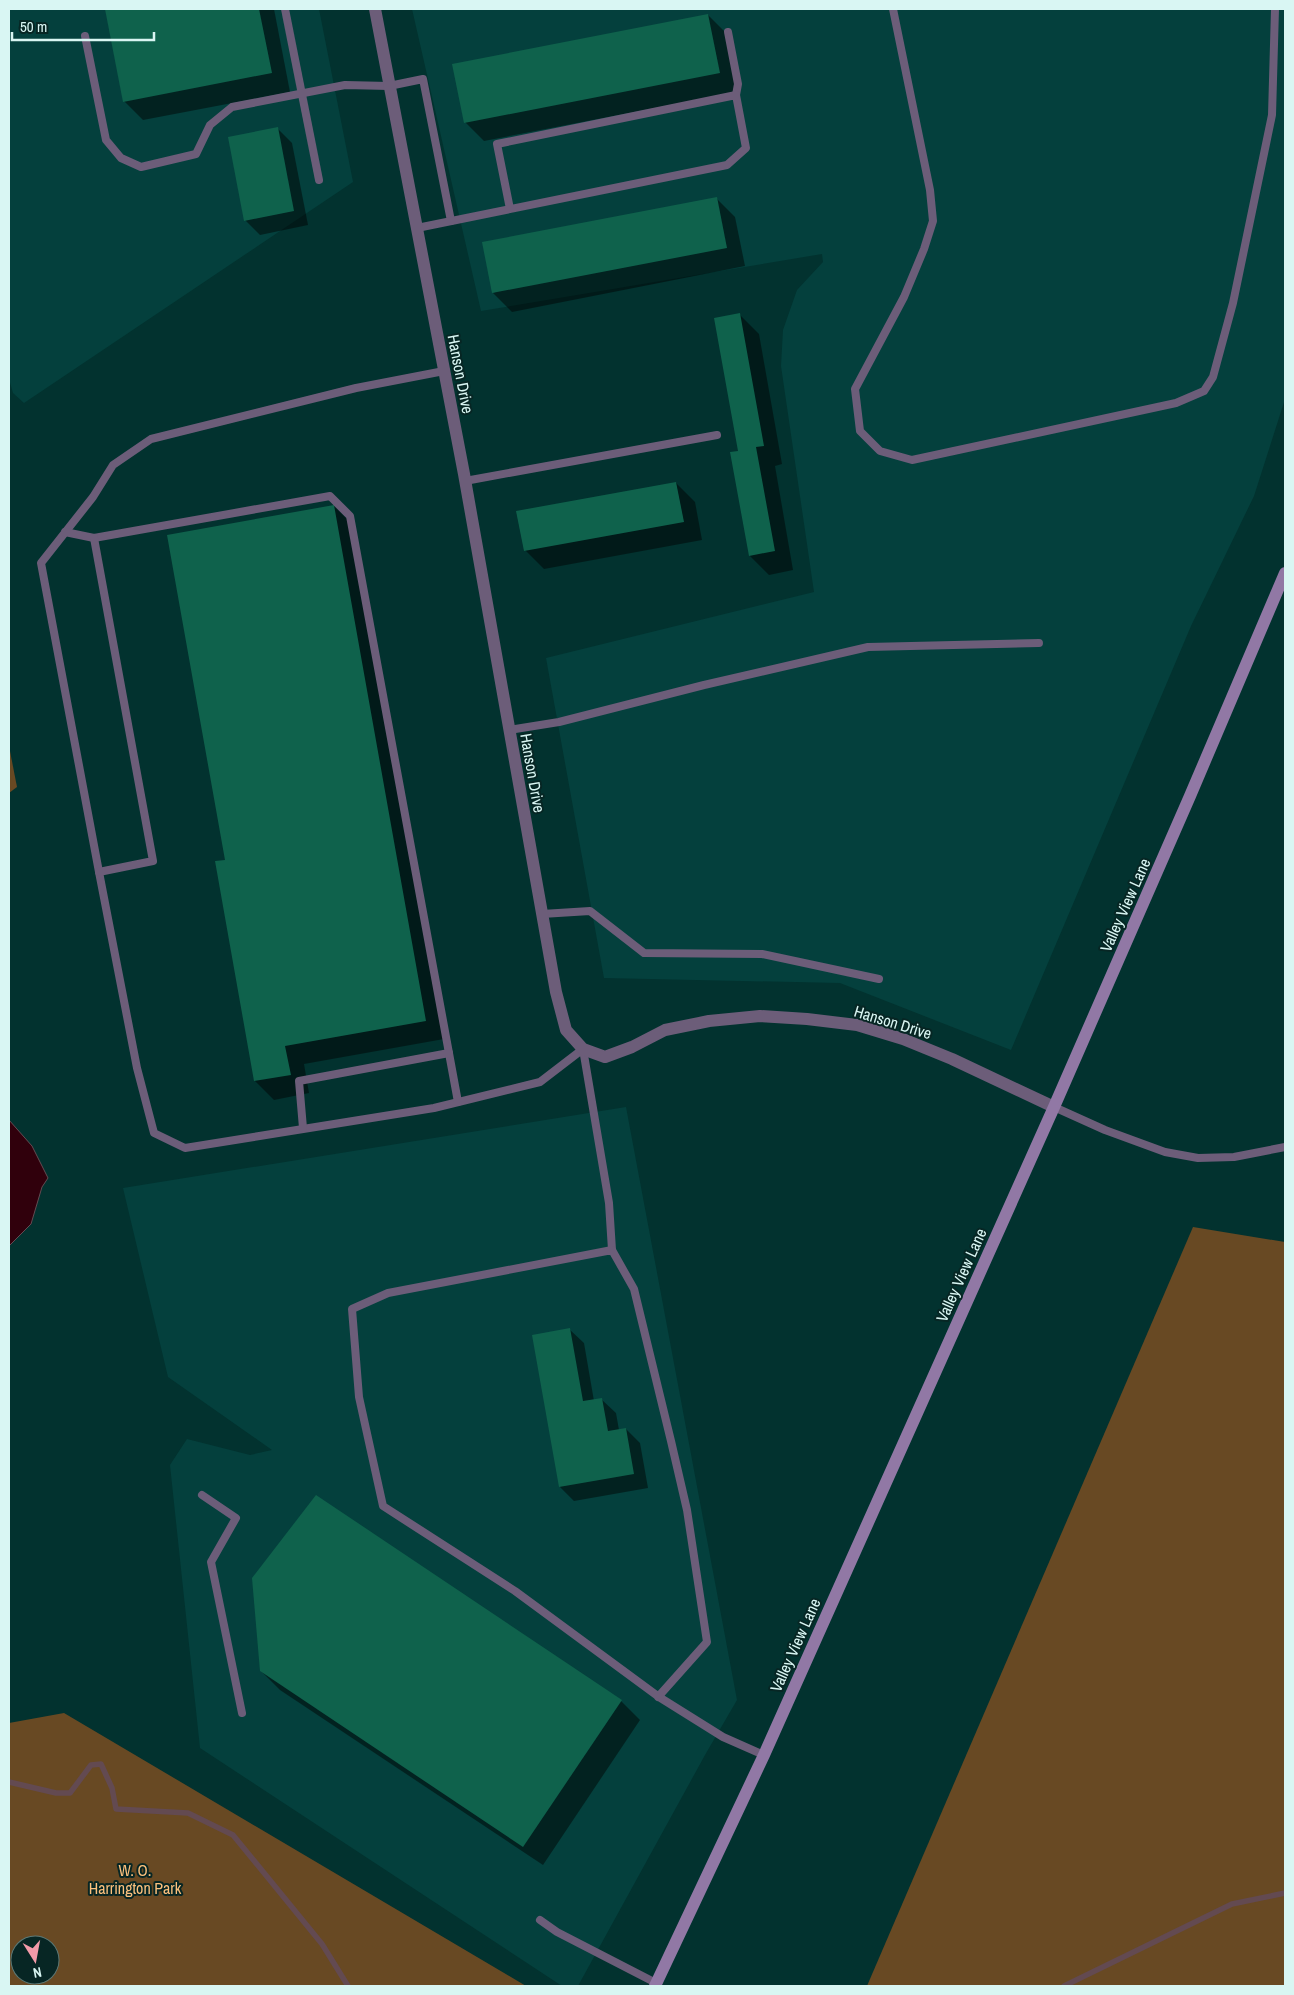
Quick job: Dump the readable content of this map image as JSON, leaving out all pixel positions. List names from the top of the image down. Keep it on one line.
{"streets":{"main road":["Valley View Lane"],"street":["Hanson Drive"]},"crossings":[["Hanson Drive","Valley View Lane"]],"parks":["W. O. Harrington Park"],"scale_bar":"50 m","north":"bottom"}
